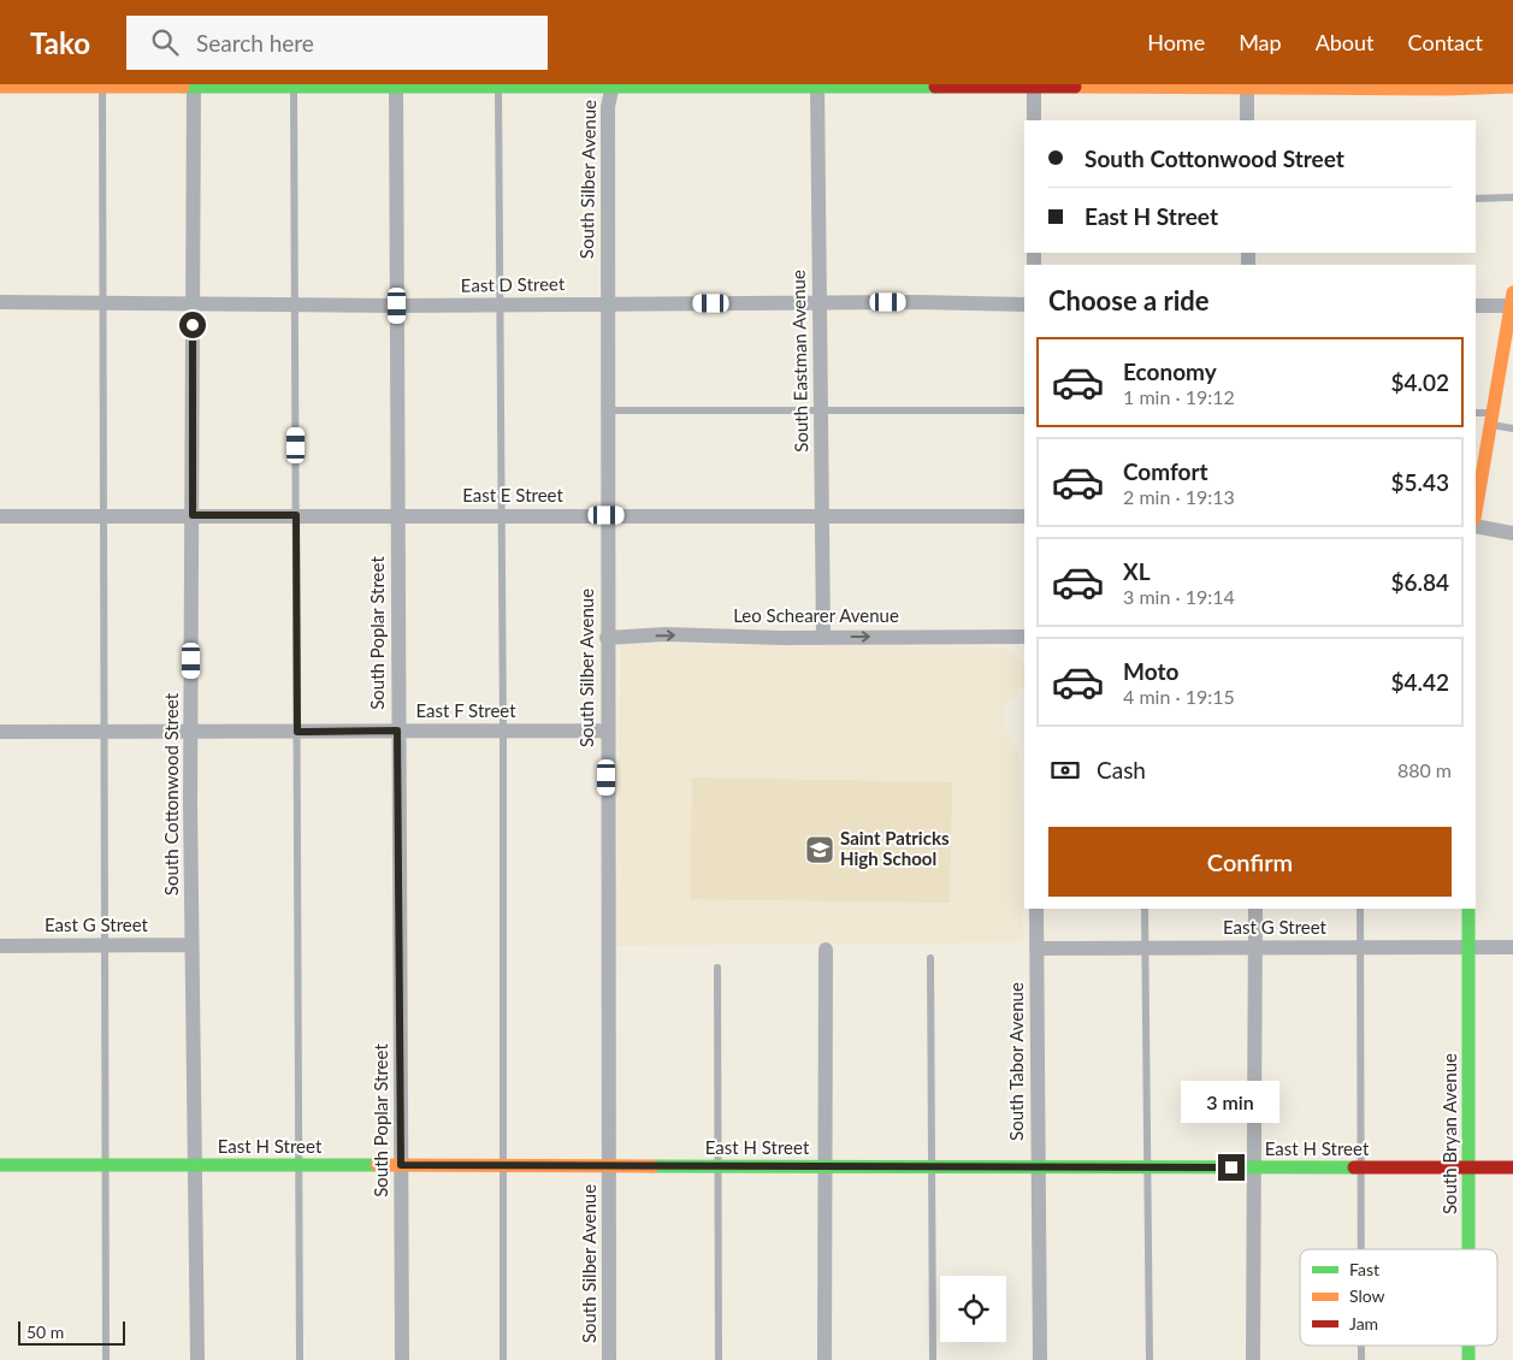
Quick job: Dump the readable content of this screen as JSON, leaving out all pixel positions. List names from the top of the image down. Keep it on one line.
{"streets":{"street":["South Silber Avenue","East D Street","South Eastman Avenue","East E Street","Leo Schearer Avenue","South Poplar Street","East F Street","South Cottonwood Street","East G Street","South Tabor Avenue","South Bryan Avenue","East H Street"]},"crossings":[["South Silber Avenue","East D Street"],["South Silber Avenue","East E Street"],["South Silber Avenue","Leo Schearer Avenue"],["South Silber Avenue","East F Street"],["South Silber Avenue","East H Street"],["East D Street","South Eastman Avenue"],["East D Street","South Poplar Street"],["East D Street","South Cottonwood Street"],["South Eastman Avenue","East E Street"],["South Eastman Avenue","Leo Schearer Avenue"],["East E Street","South Poplar Street"],["East E Street","South Cottonwood Street"],["South Poplar Street","East F Street"],["South Poplar Street","East H Street"],["East F Street","South Cottonwood Street"],["South Cottonwood Street","East G Street"],["South Cottonwood Street","East H Street"],["East G Street","South Tabor Avenue"],["East G Street","South Bryan Avenue"],["South Tabor Avenue","East H Street"],["South Bryan Avenue","East H Street"]],"one_way":["Leo Schearer Avenue"],"places":{"school or university":["Saint Patricks High School"]},"legend":["Fast","Slow","Jam"],"scale_bar":"50 m","page":{"header":"Tako","search":"Search here","nav":["Home","Map","About","Contact"],"banner":["South Cottonwood Street","East H Street"],"heading":"Choose a ride","list":[{"name":"Economy","note":"1 min · 19:12","value":"$4.02"},{"name":"Comfort","note":"2 min · 19:13","value":"$5.43"},{"name":"XL","note":"3 min · 19:14","value":"$6.84"},{"name":"Moto","note":"4 min · 19:15","value":"$4.42"}],"pay":["Cash","880 m"],"buttons":"Confirm","bubble":"3 min","scale":"50 m"}}
